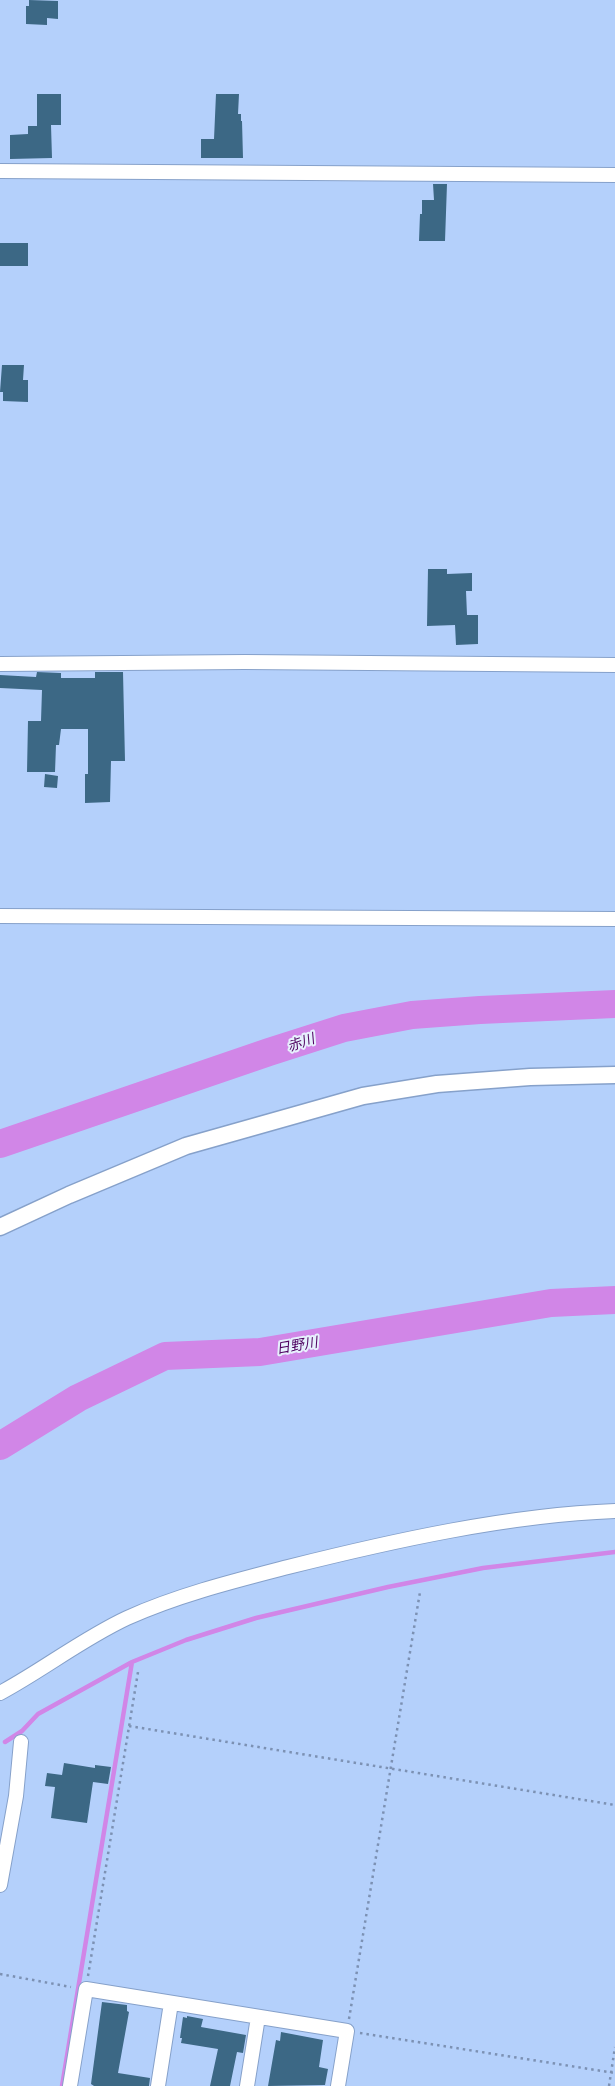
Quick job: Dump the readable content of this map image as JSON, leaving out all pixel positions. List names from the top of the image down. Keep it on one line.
{"water":["赤川","日野川"]}
